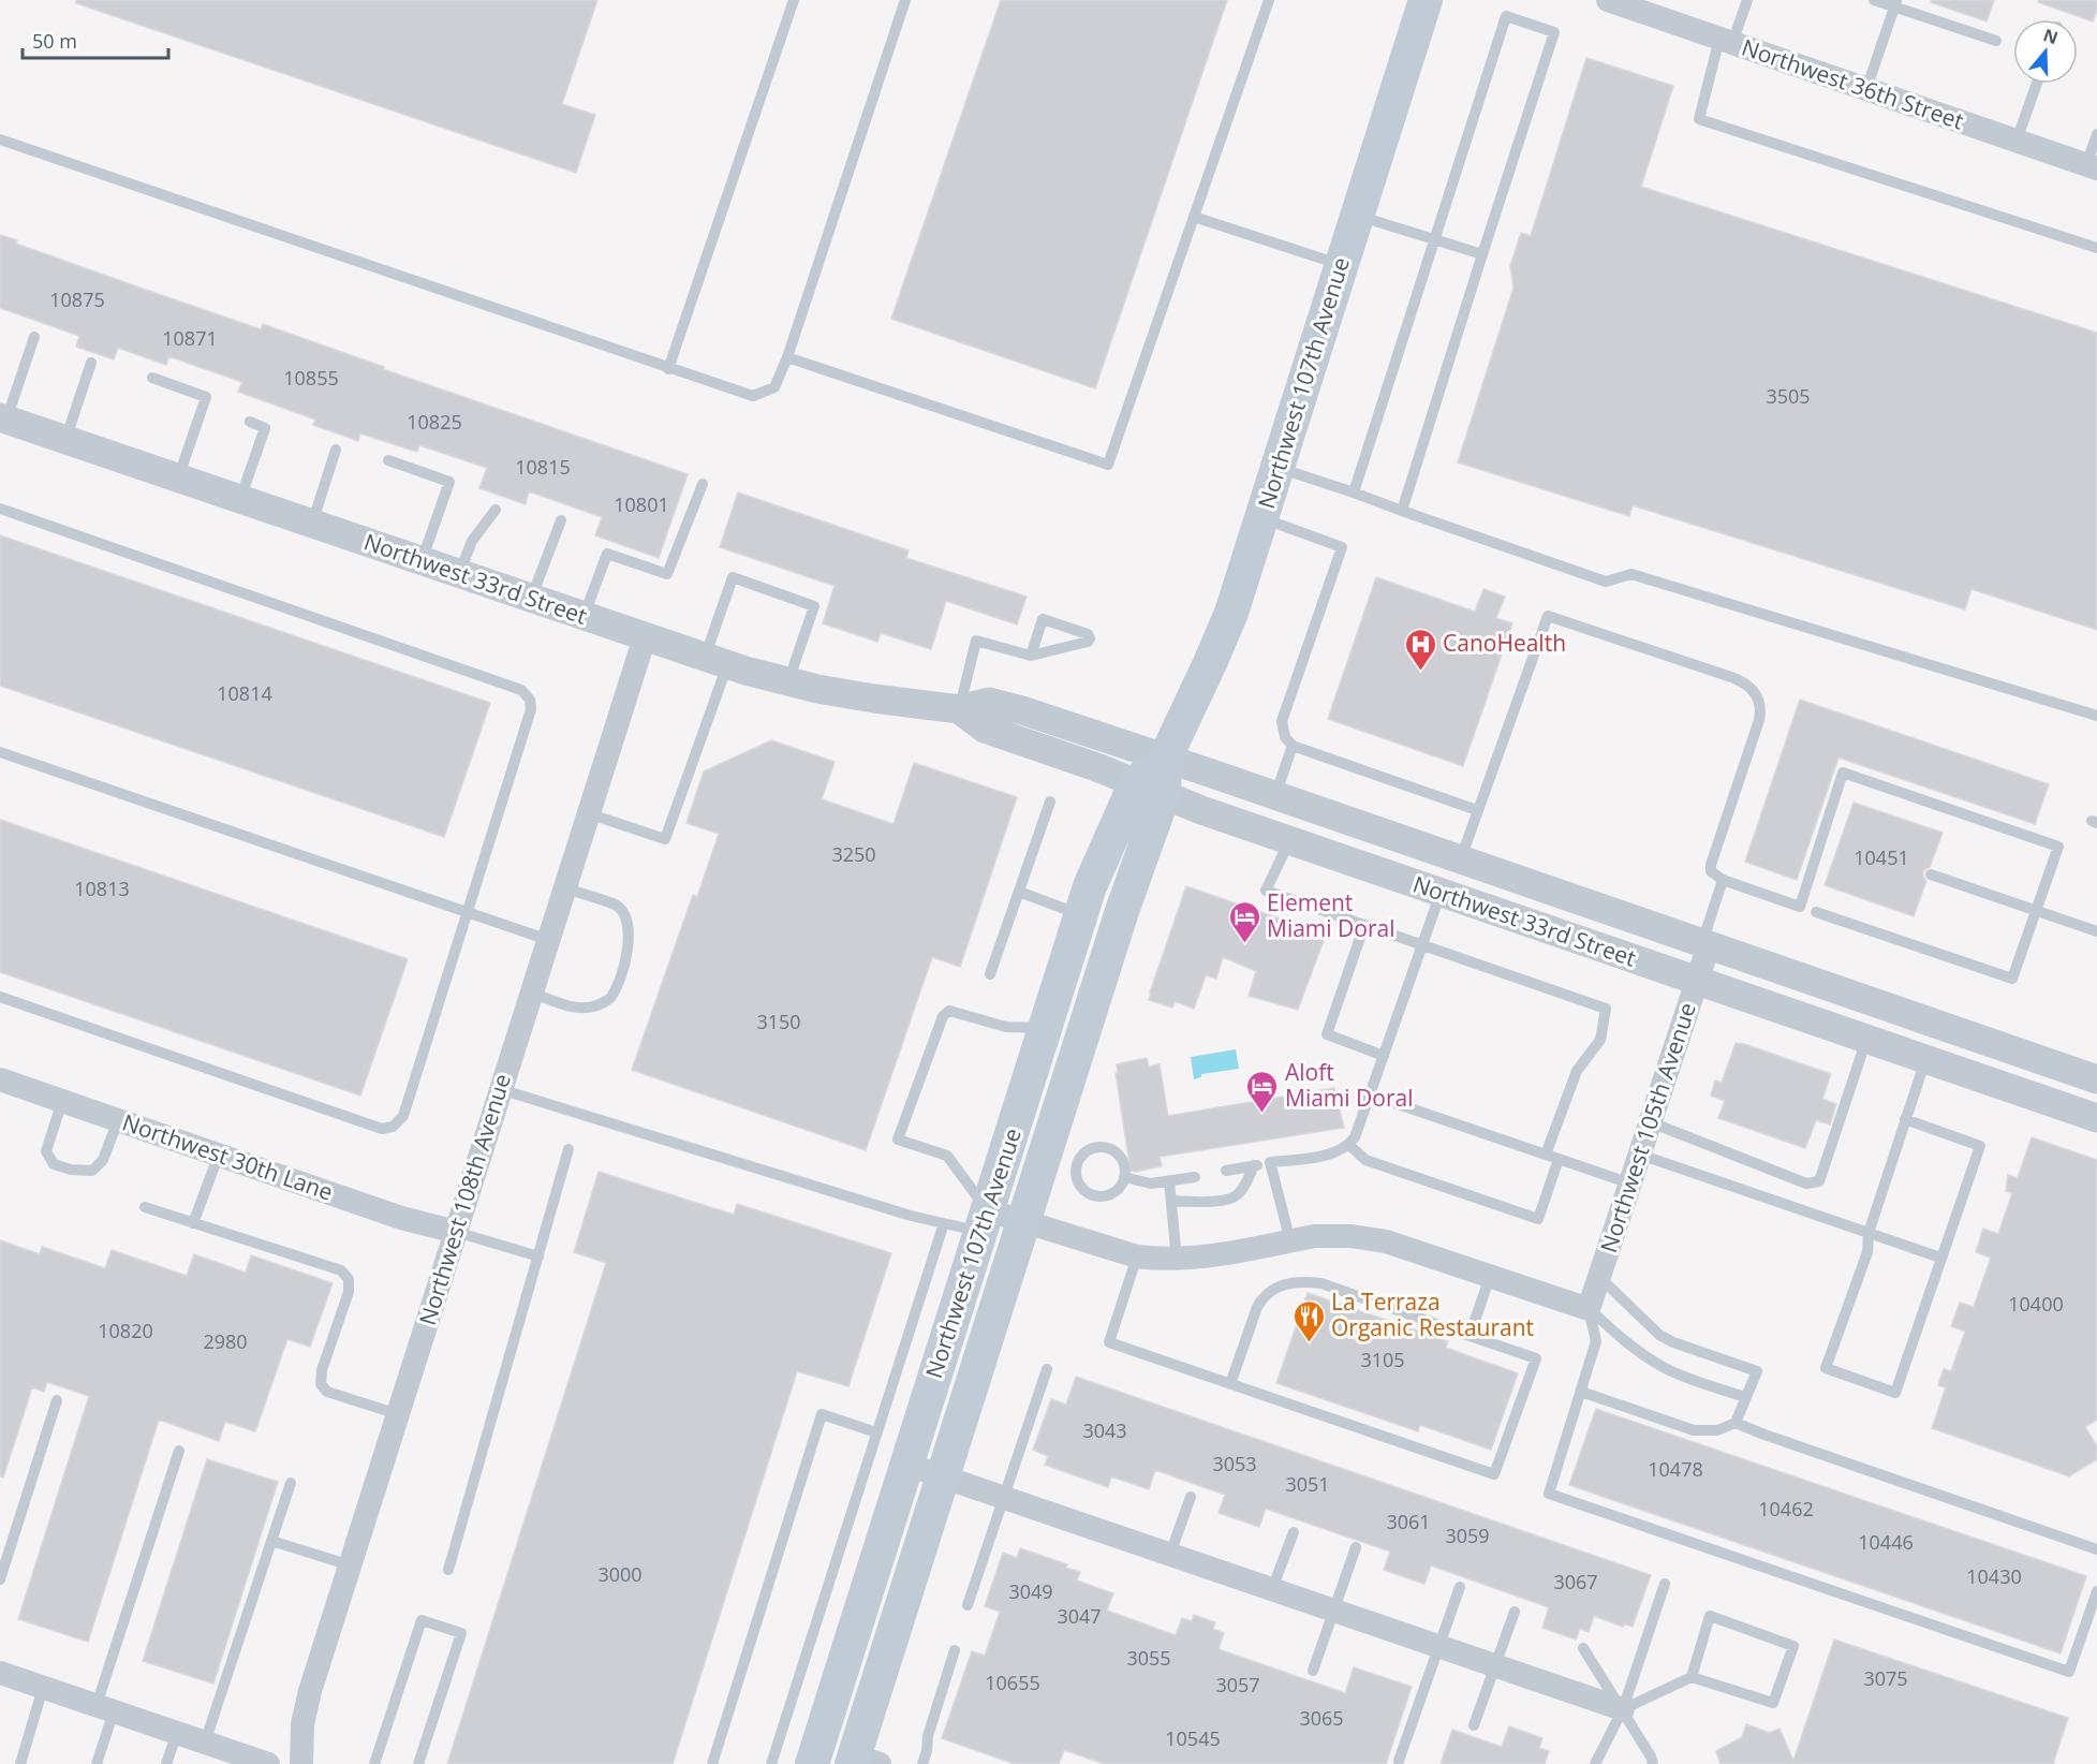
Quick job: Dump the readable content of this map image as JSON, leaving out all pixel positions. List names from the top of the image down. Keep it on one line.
{"streets":{"main road":["Northwest 107th Avenue"],"street":["Northwest 36th Street","Northwest 33rd Street","Northwest 105th Avenue","Northwest 30th Lane","Northwest 108th Avenue"]},"crossings":[["Northwest 107th Avenue","Northwest 33rd Street"],["Northwest 33rd Street","Northwest 105th Avenue"],["Northwest 33rd Street","Northwest 108th Avenue"],["Northwest 30th Lane","Northwest 108th Avenue"]],"places":{"hospital":["CanoHealth"],"hotel":["Element Miami Doral","Aloft Miami Doral"],"restaurant":["La Terraza Organic Restaurant"]},"house_numbers":["10875","10871","10855","3505","10825","10815","10801","10814","3250","10451","10813","3150","10400","10820","2980","3105","3043","3053","10478","3051","10462","3061","3059","10446","3000","10430","3067","3049","3047","3055","3075","10655","3057","3065","10545"],"scale_bar":"50 m","north":"top"}
